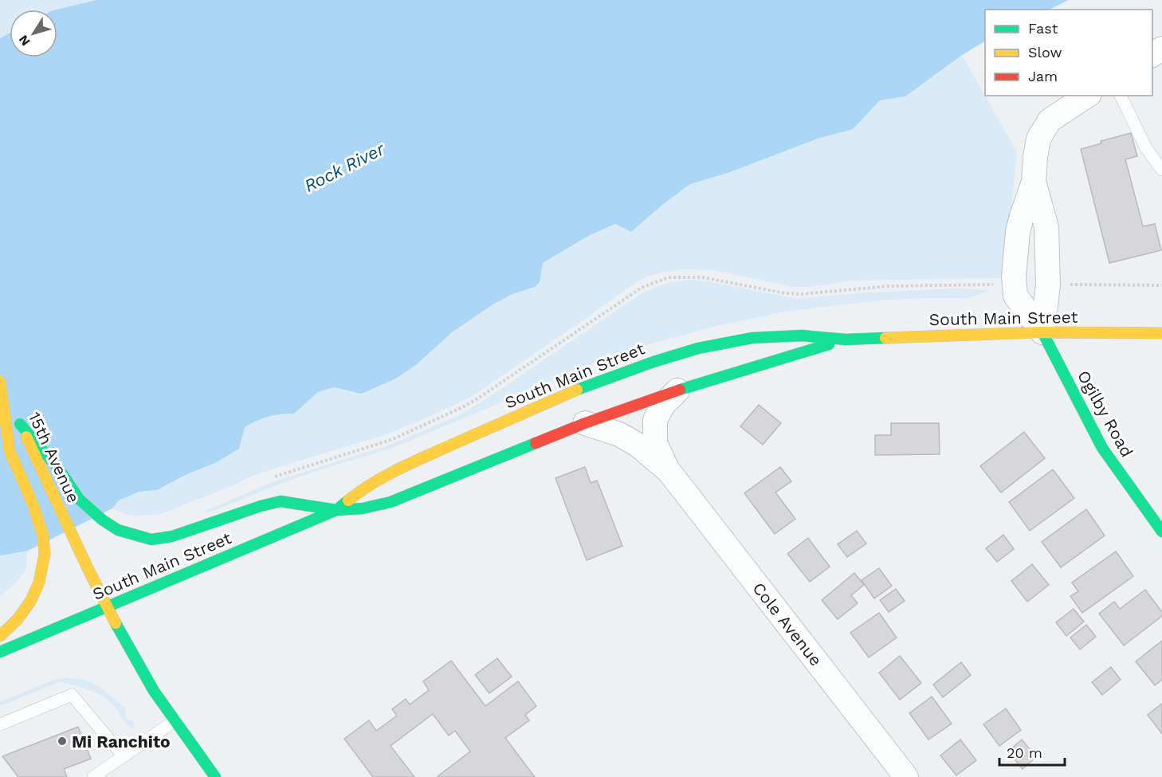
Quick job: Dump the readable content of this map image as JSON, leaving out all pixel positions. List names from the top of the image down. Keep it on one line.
{"streets":{"main road":["South Main Street","Ogilby Road","15th Avenue"],"street":["Cole Avenue"]},"crossings":[["South Main Street","Ogilby Road"],["South Main Street","15th Avenue"],["South Main Street","Cole Avenue"]],"water":["Rock River"],"places":["Mi Ranchito"],"legend":["Fast","Slow","Jam"],"scale_bar":"20 m","north":"bottom left"}
